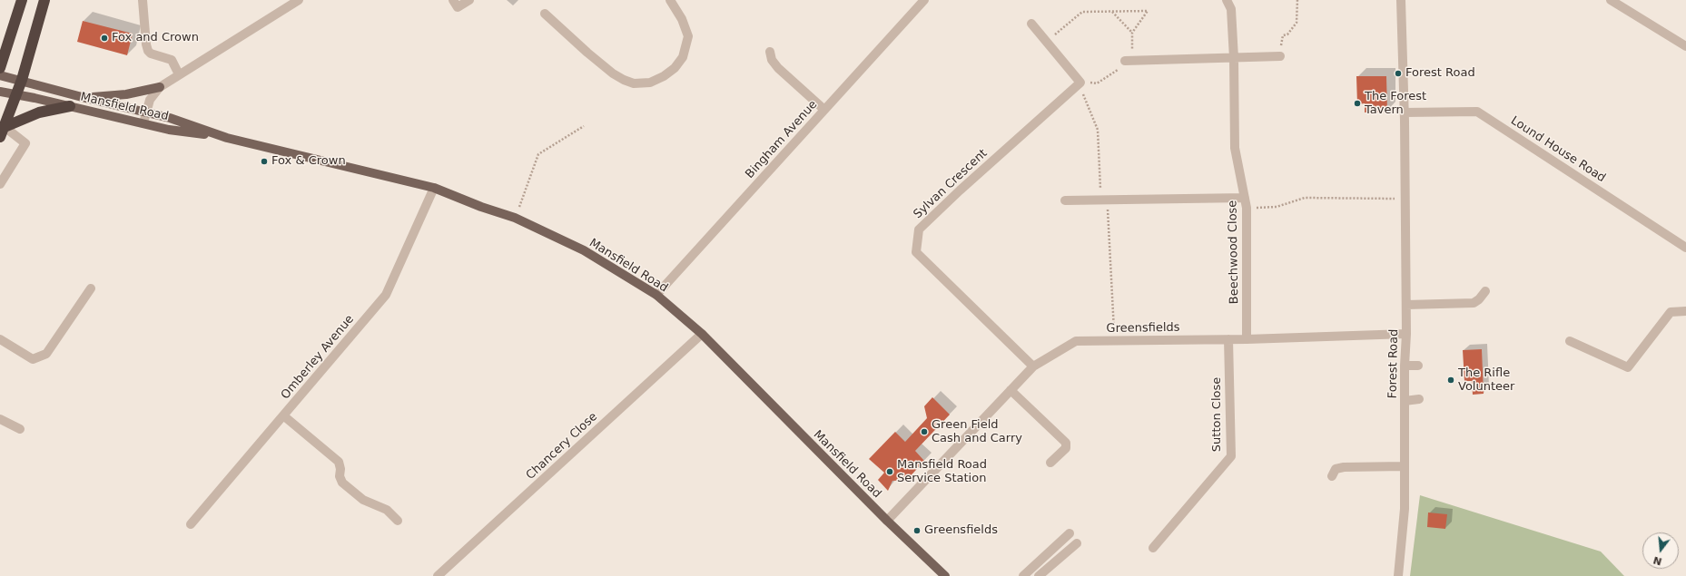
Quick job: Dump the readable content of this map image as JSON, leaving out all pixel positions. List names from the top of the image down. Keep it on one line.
{"streets":{"main road":["Mansfield Road"],"street":["Bingham Avenue","Lound House Road","Sylvan Crescent","Beechwood Close","Greensfields","Omberley Avenue","Forest Road","Sutton Close","Chancery Close"]},"crossings":[["Mansfield Road","Bingham Avenue"],["Mansfield Road","Greensfields"],["Mansfield Road","Omberley Avenue"],["Mansfield Road","Chancery Close"],["Lound House Road","Forest Road"],["Sylvan Crescent","Greensfields"],["Beechwood Close","Greensfields"],["Greensfields","Forest Road"],["Greensfields","Sutton Close"]],"places":["Fox and Crown","Forest Road","The Forest Tavern","Fox & Crown","The Rifle Volunteer","Green Field Cash and Carry","Mansfield Road Service Station","Greensfields"],"north":"bottom"}
